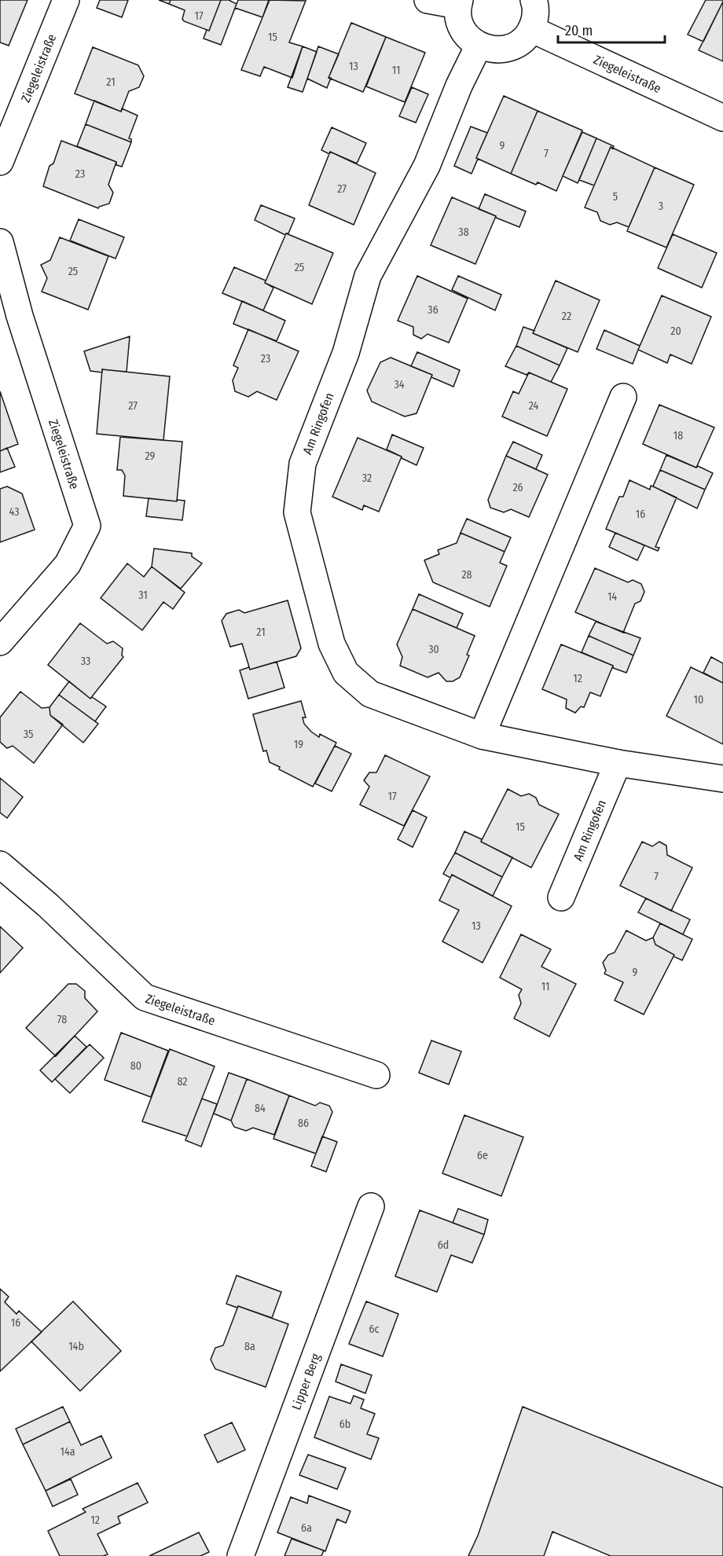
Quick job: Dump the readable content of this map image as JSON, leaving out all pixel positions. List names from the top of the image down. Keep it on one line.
{"streets":{"street":["Ziegeleistraße","Am Ringofen","Lipper Berg"]},"house_numbers":["17","15","13","11","21","9","7","23","27","5","3","38","25","25","36","22","20","23","34","27","24","18","29","32","26","43","16","28","31","14","21","30","33","12","10","35","19","17","15","7","13","9","11","78","80","82","84","86","6e","6d","16","6c","14b","8a","6b","14a","12","6a"],"scale_bar":"20 m"}
